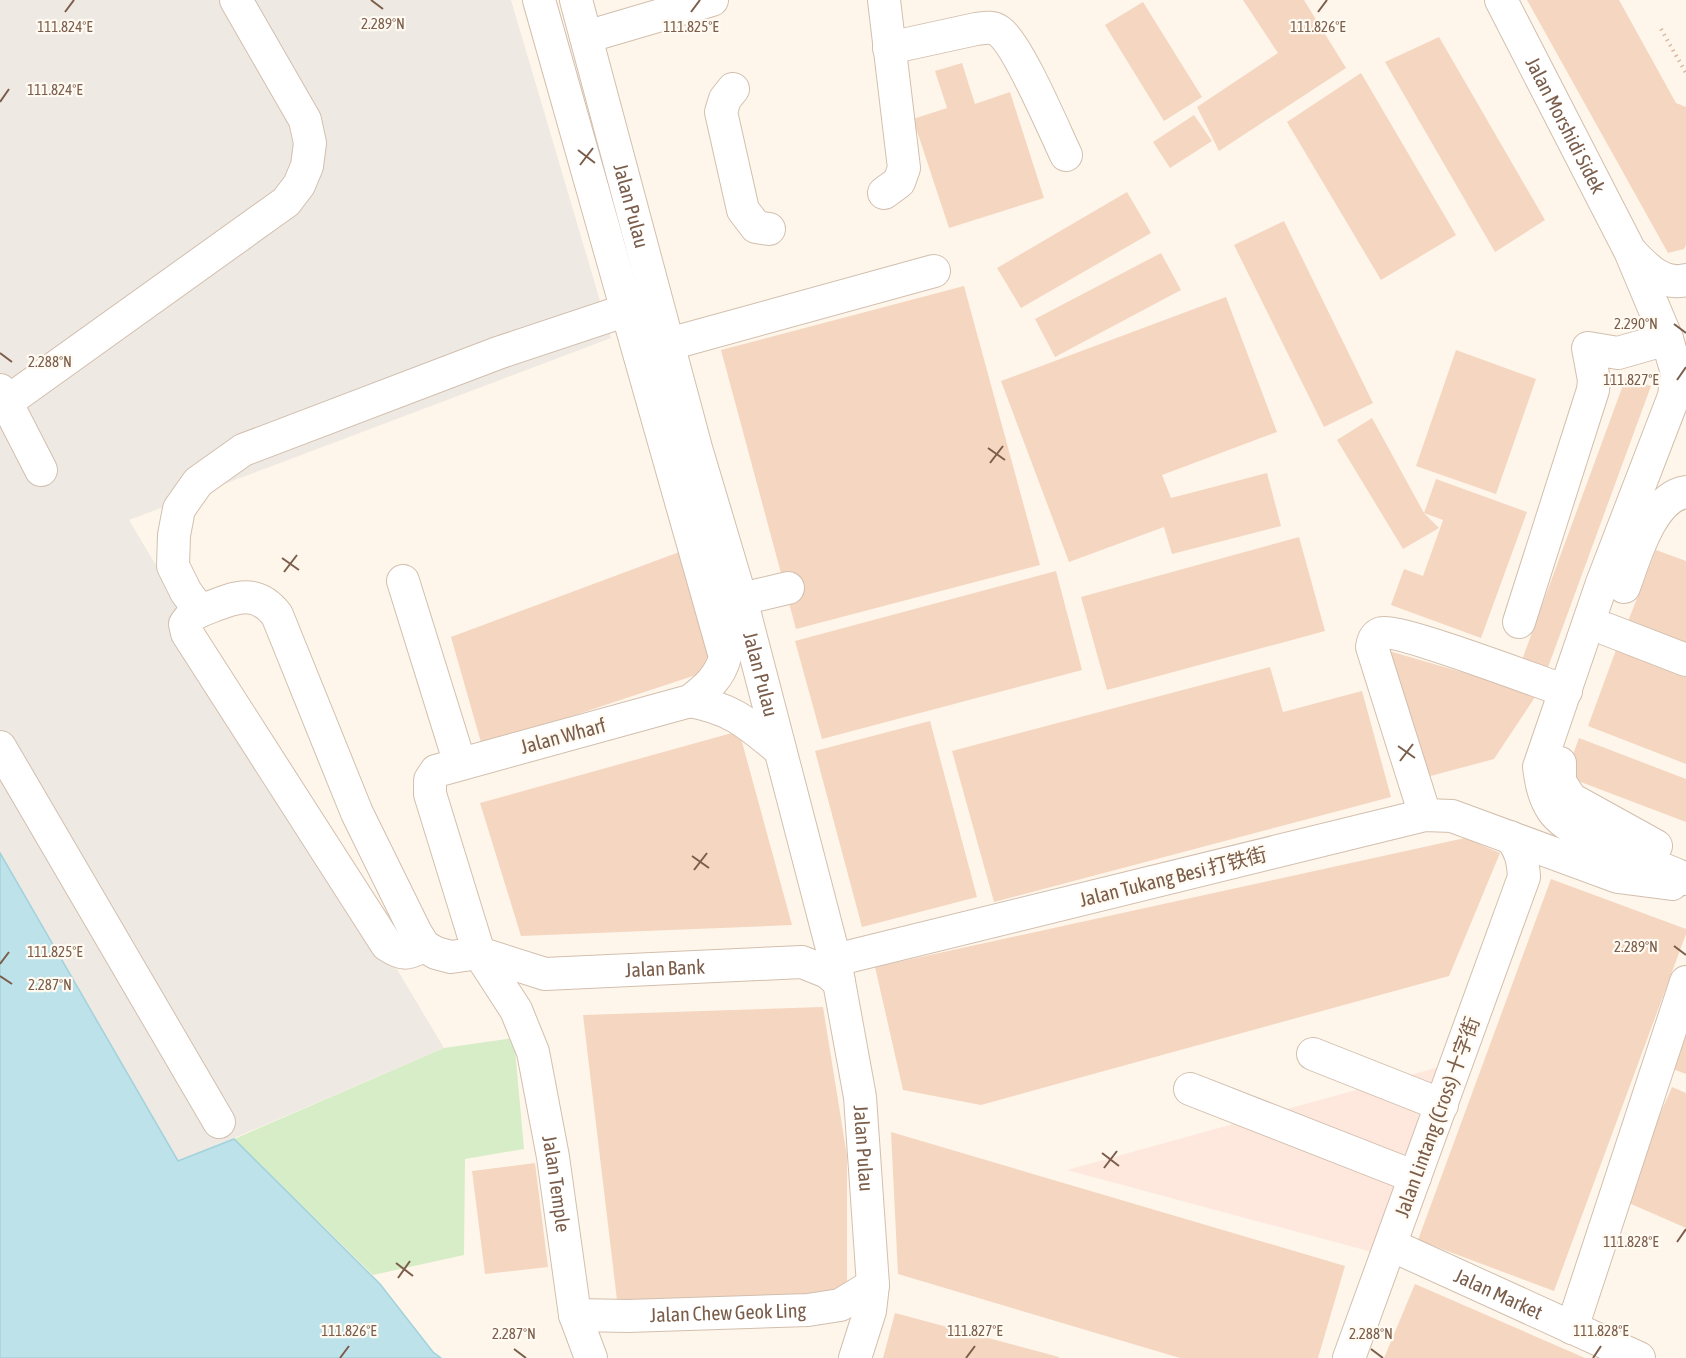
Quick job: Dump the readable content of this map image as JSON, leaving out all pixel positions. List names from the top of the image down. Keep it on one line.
{"streets":{"street":["Jalan Morshidi Sidek","Jalan Pulau","Jalan Wharf","Jalan Tukang Besi 打铁街","Jalan Bank","Jalan Lintang (Cross) 十字街","Jalan Temple","Jalan Market","Jalan Chew Geok Ling"]},"crossings":[["Jalan Pulau","Jalan Wharf"],["Jalan Pulau","Jalan Tukang Besi 打铁街"],["Jalan Pulau","Jalan Bank"],["Jalan Pulau","Jalan Chew Geok Ling"],["Jalan Wharf","Jalan Temple"],["Jalan Tukang Besi 打铁街","Jalan Bank"],["Jalan Tukang Besi 打铁街","Jalan Lintang (Cross) 十字街"],["Jalan Bank","Jalan Temple"],["Jalan Lintang (Cross) 十字街","Jalan Market"],["Jalan Temple","Jalan Chew Geok Ling"]],"coordinates":["2.289°N","111.824°E","111.825°E","111.826°E","2.290°N","2.288°N","111.827°E","2.287°N","111.828°E"]}
